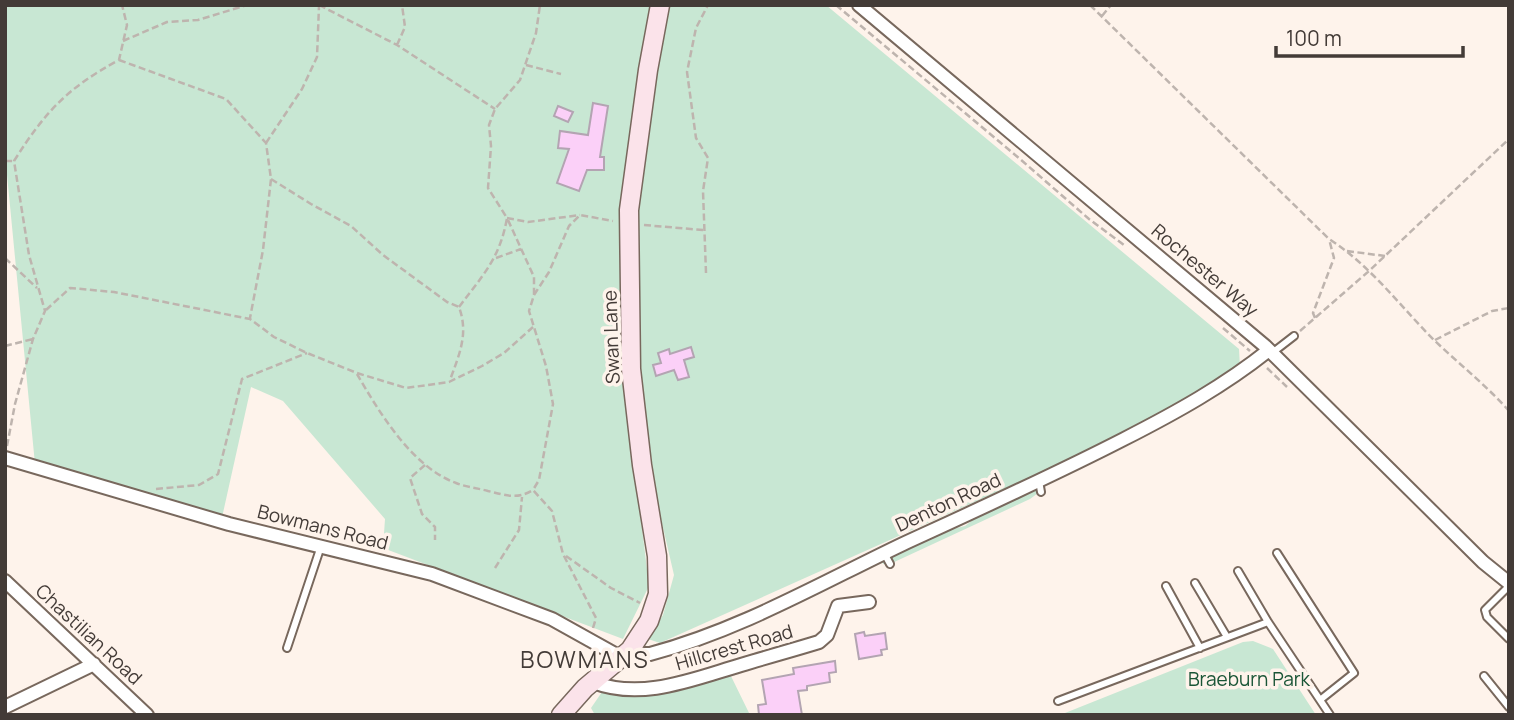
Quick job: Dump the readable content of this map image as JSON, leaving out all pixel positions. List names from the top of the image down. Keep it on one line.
{"streets":{"street":["Rochester Way","Swan Lane","Denton Road","Bowmans Road","Chastilian Road","Hillcrest Road"]},"crossings":[["Rochester Way","Denton Road"],["Swan Lane","Denton Road"],["Swan Lane","Bowmans Road"],["Swan Lane","Hillcrest Road"],["Denton Road","Bowmans Road"]],"districts":["BOWMANS"],"parks":["Braeburn Park"],"scale_bar":"100 m"}
